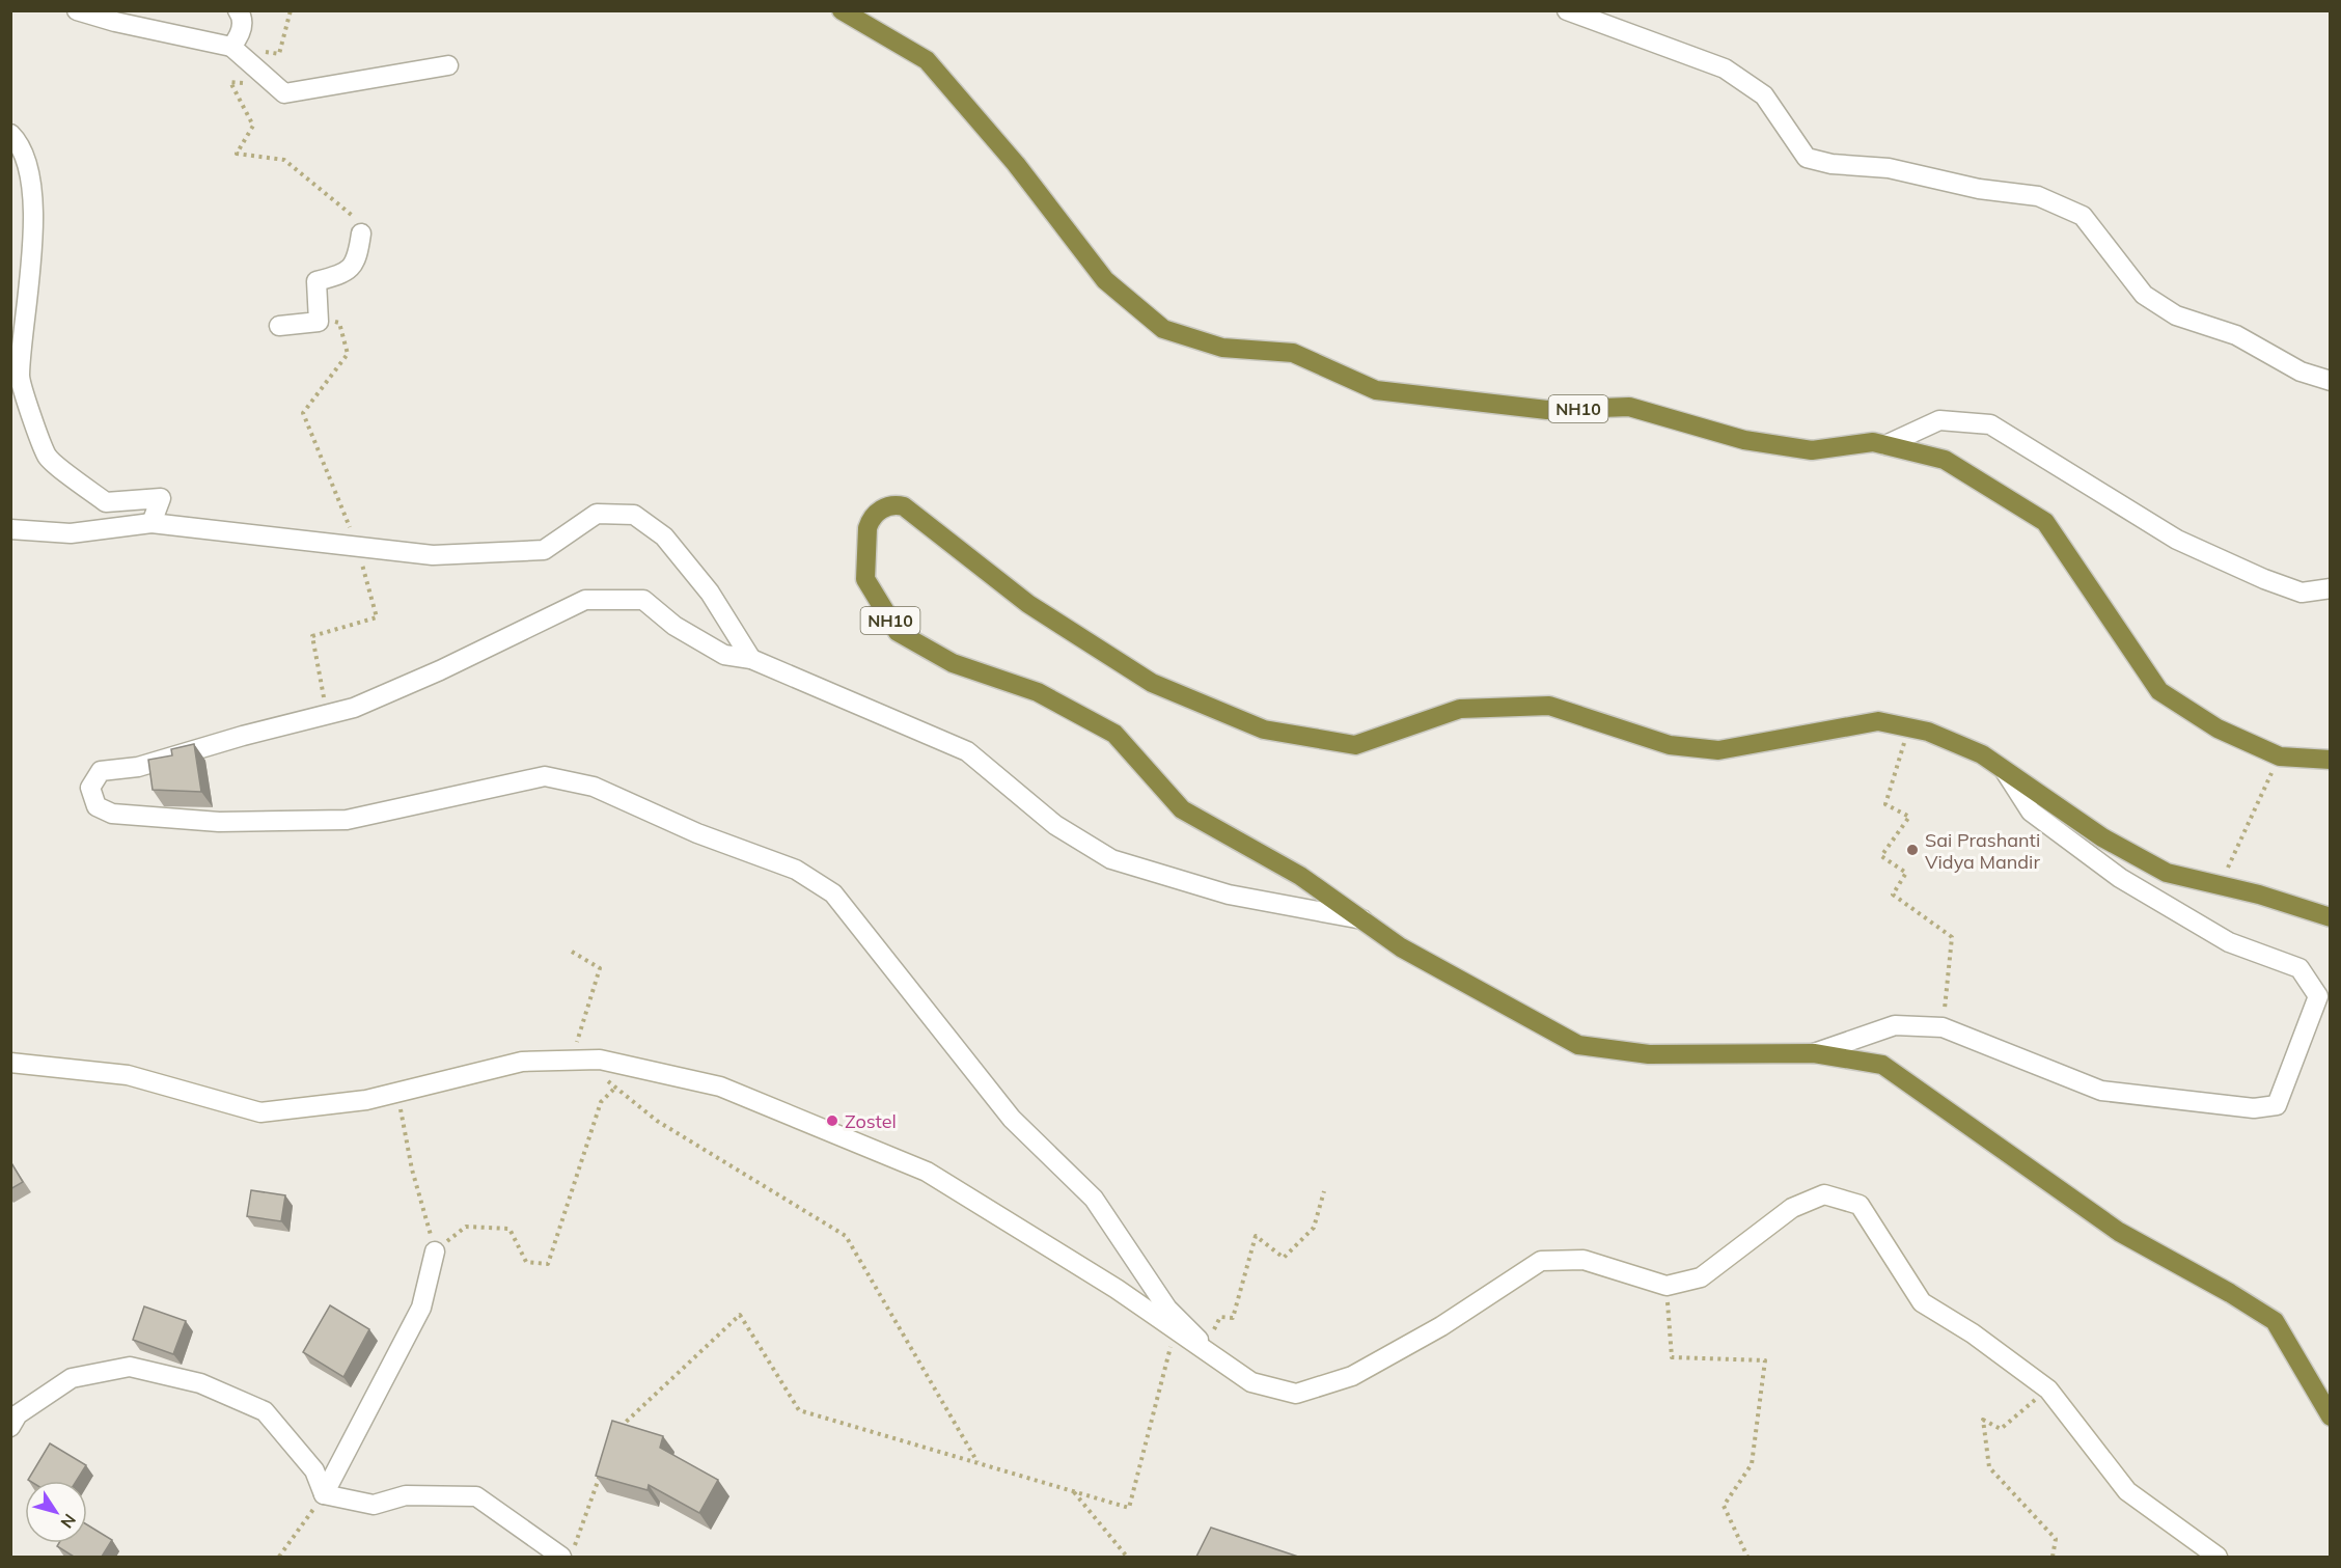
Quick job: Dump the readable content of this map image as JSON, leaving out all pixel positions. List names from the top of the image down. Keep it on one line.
{"streets":{"highway":["NH10"]},"places":["Sai Prashanti Vidya Mandir","Zostel"],"north":"bottom right"}
